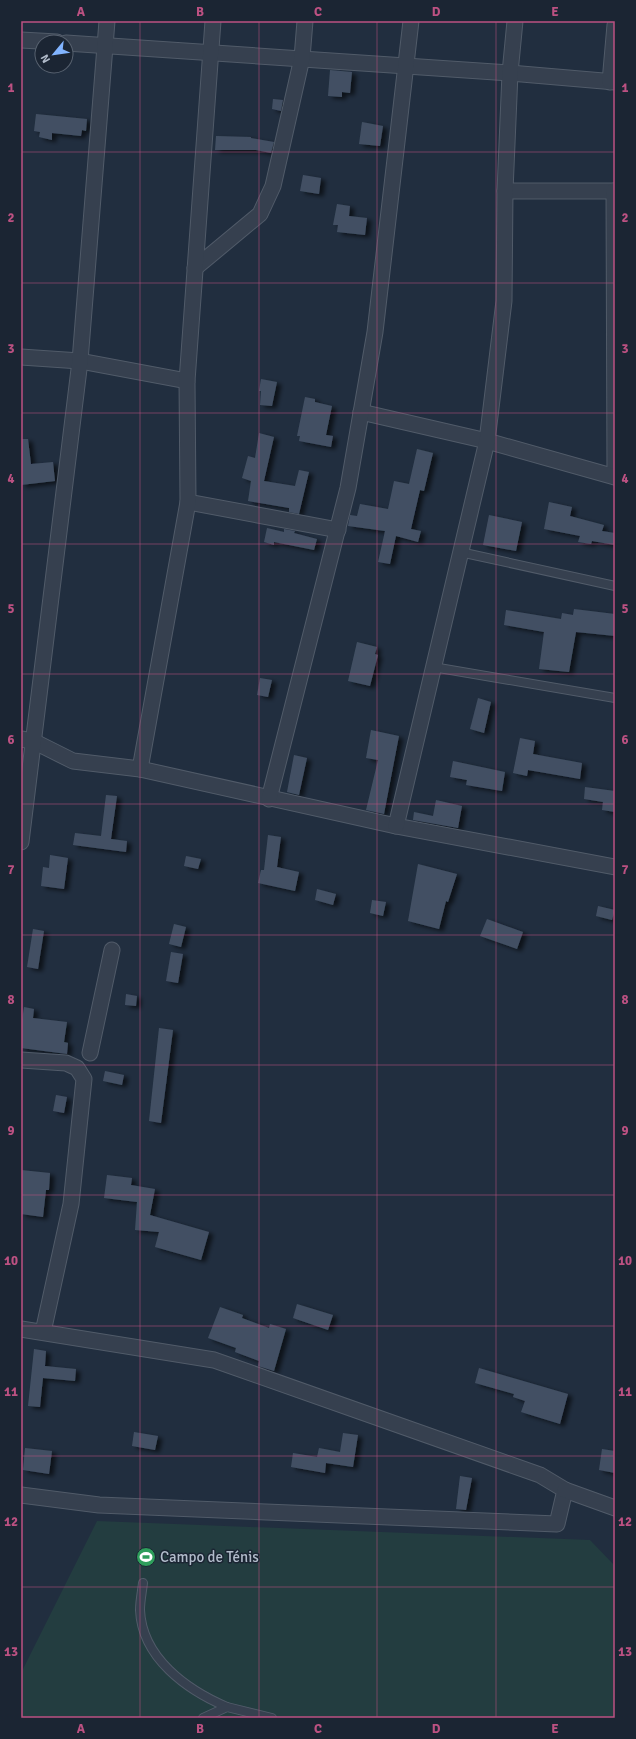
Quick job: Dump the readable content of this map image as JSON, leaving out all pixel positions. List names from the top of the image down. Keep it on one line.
{"places":{"sports":["Campo de Ténis"]},"north":"bottom left","grid":{"columns":["A","B","C","D","E"],"rows":["1","2","3","4","5","6","7","8","9","10","11","12","13"]}}
